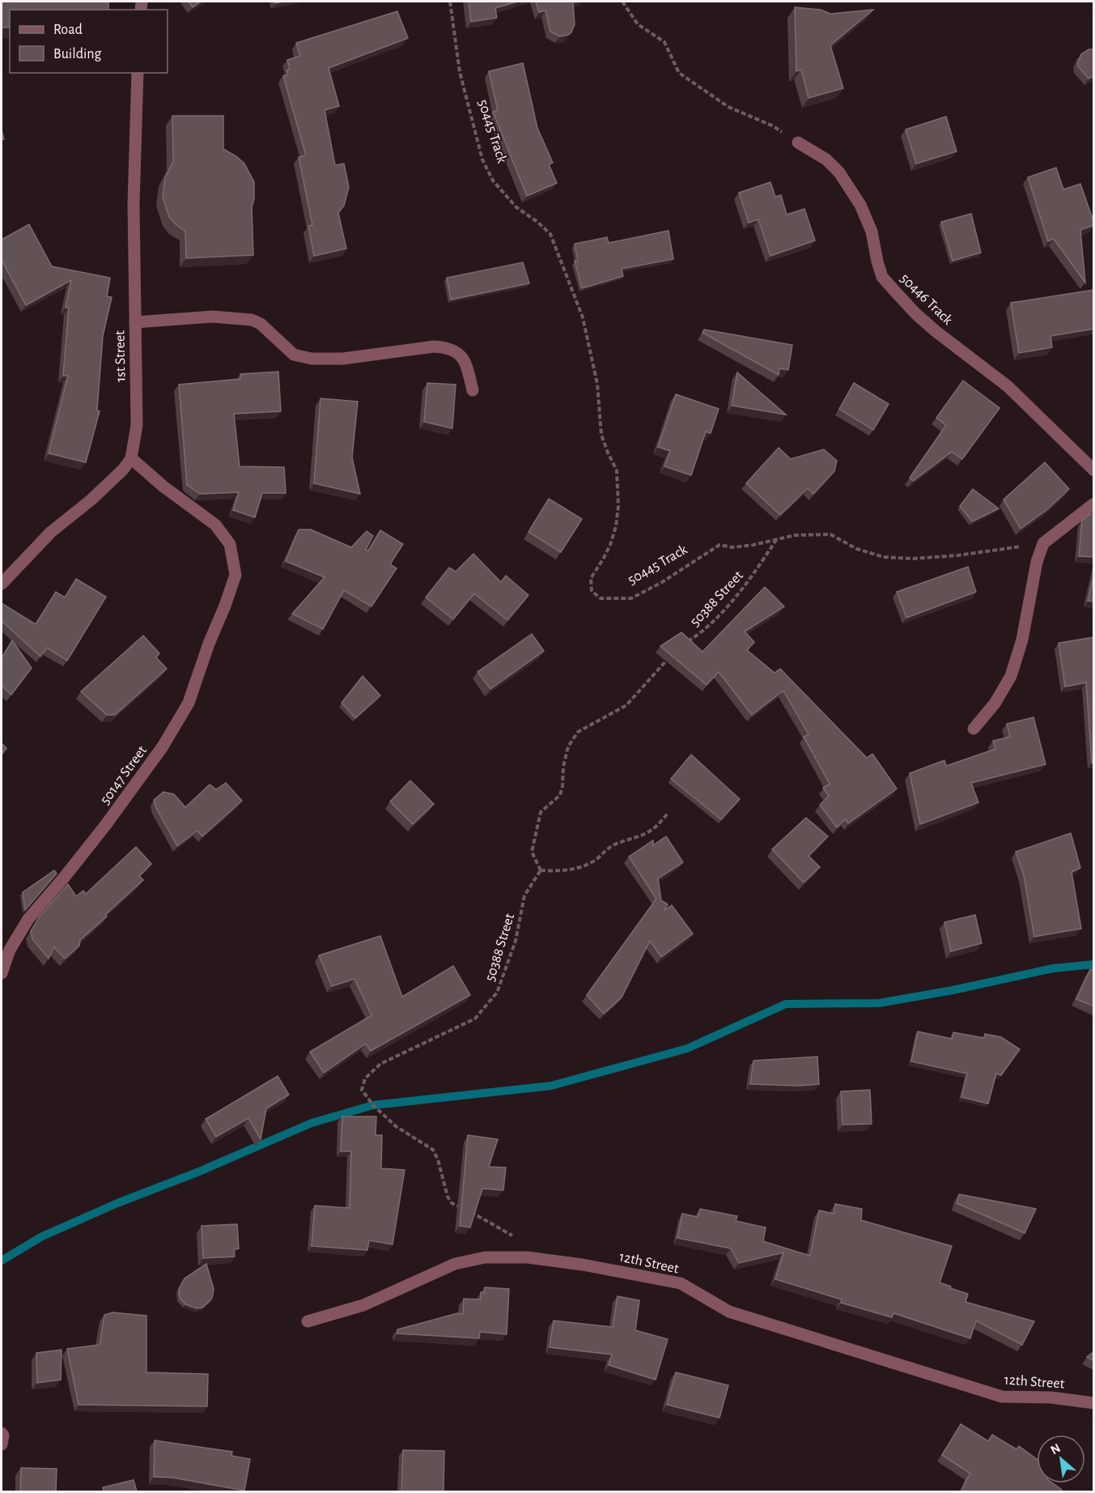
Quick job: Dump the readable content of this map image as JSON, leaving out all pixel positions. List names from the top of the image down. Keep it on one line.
{"streets":{"street":["50446 Track","1st Street","50147 Street","12th Street"],"path":["50445 Track","50388 Street"]},"crossings":[["50445 Track","50388 Street"],["1st Street","50147 Street"],["50388 Street","12th Street"]],"legend":["Road","Building"],"north":"top left"}
